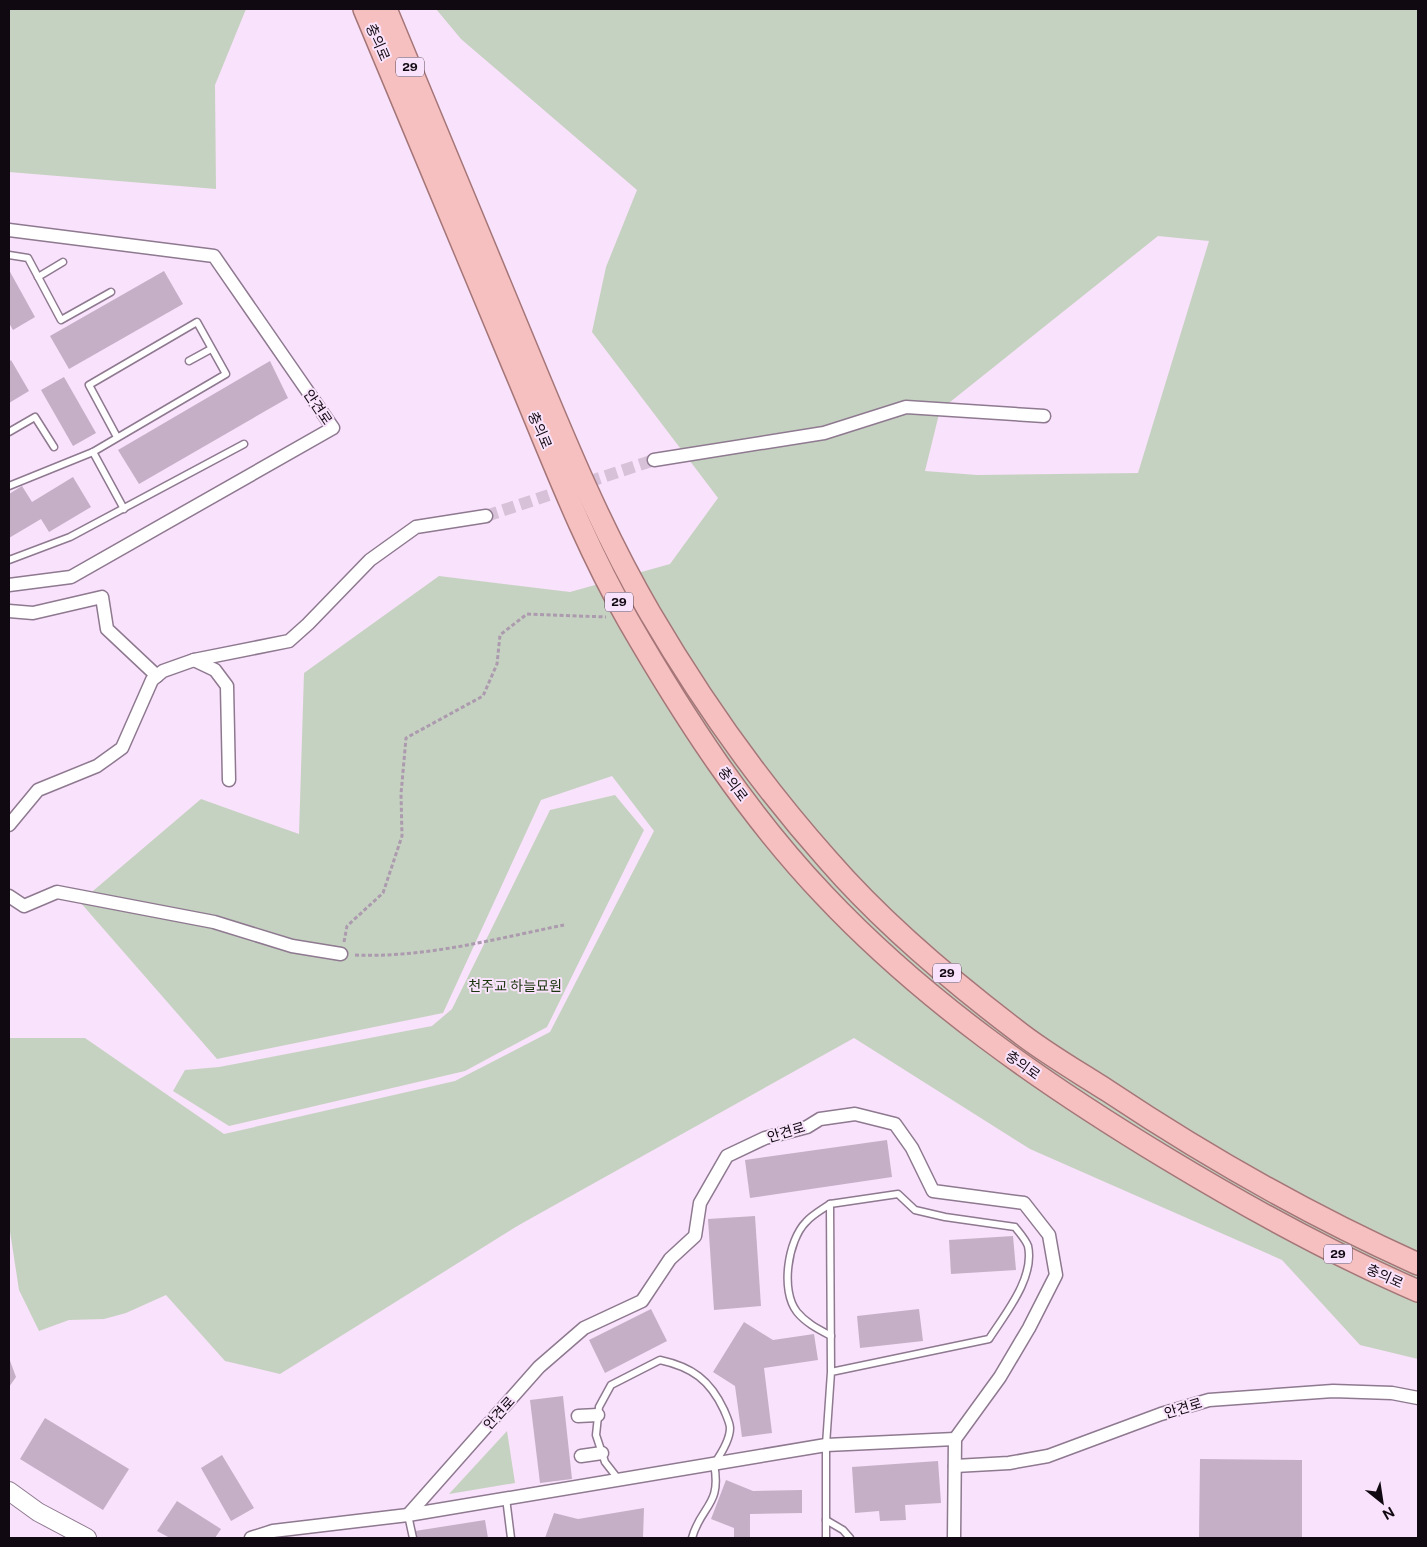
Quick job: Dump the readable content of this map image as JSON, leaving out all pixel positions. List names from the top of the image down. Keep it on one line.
{"streets":{"highway":["충의로","29"],"street":["안견로"]},"parks":["천주교 하늘묘원"],"north":"bottom right"}
